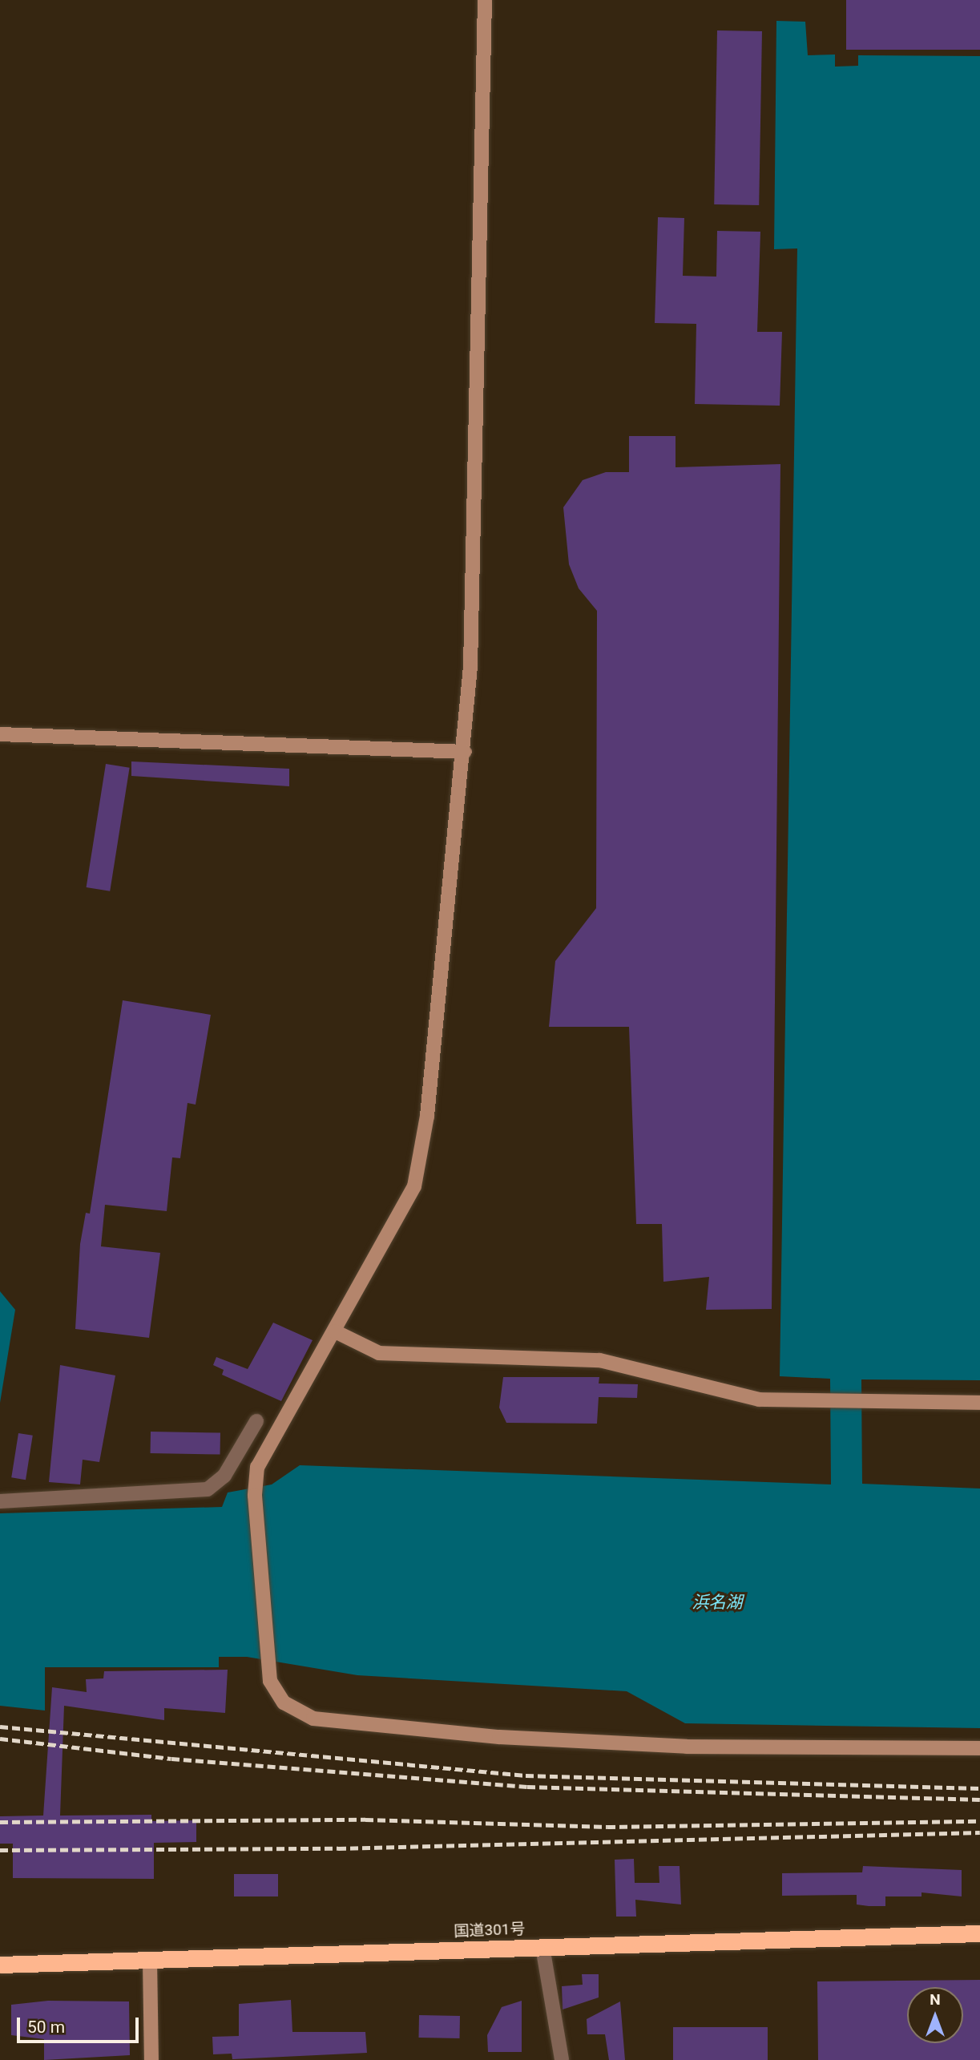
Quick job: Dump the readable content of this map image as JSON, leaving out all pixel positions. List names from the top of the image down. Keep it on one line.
{"streets":{"highway":["国道301号"]},"water":["浜名湖"],"scale_bar":"50 m","north":"top"}
